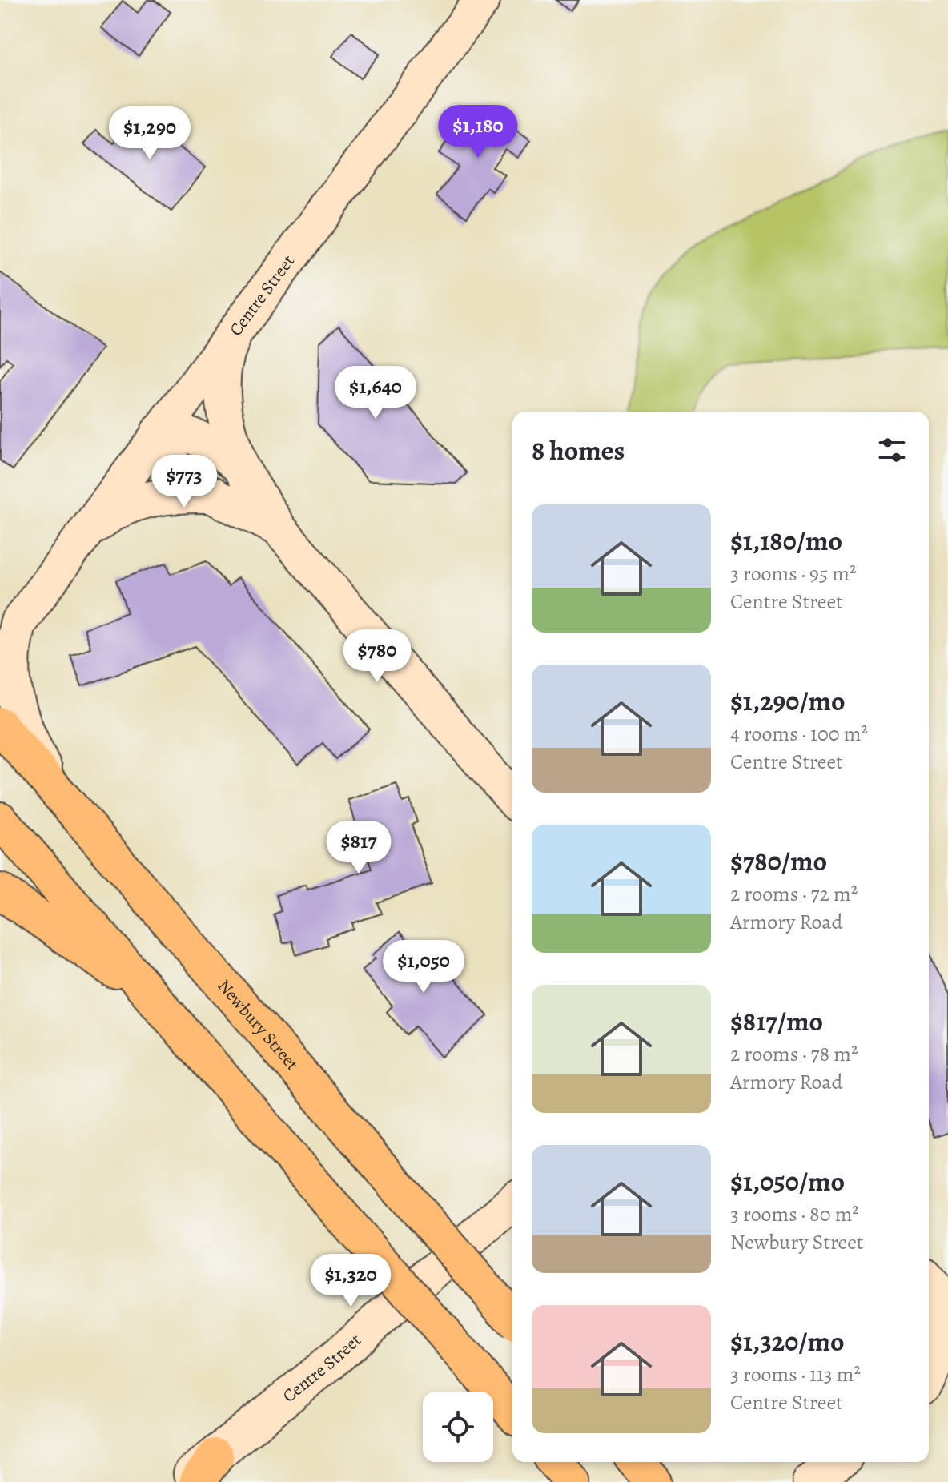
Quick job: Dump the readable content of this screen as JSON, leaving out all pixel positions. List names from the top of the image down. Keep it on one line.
{"streets":{"main road":["Centre Street","Newbury Street"]},"crossings":[["Centre Street","Newbury Street"]],"page":{"price":["$1,180","$1,290","$1,640","$773","$780","$817","$1,050","$1,320"],"heading":"8 homes","list":[{"name":"$1,180/mo","note":"3 rooms · 95 m² · Centre Street"},{"name":"$1,290/mo","note":"4 rooms · 100 m² · Centre Street"},{"name":"$780/mo","note":"2 rooms · 72 m² · Armory Road"},{"name":"$817/mo","note":"2 rooms · 78 m² · Armory Road"},{"name":"$1,050/mo","note":"3 rooms · 80 m² · Newbury Street"},{"name":"$1,320/mo","note":"3 rooms · 113 m² · Centre Street"}]}}
